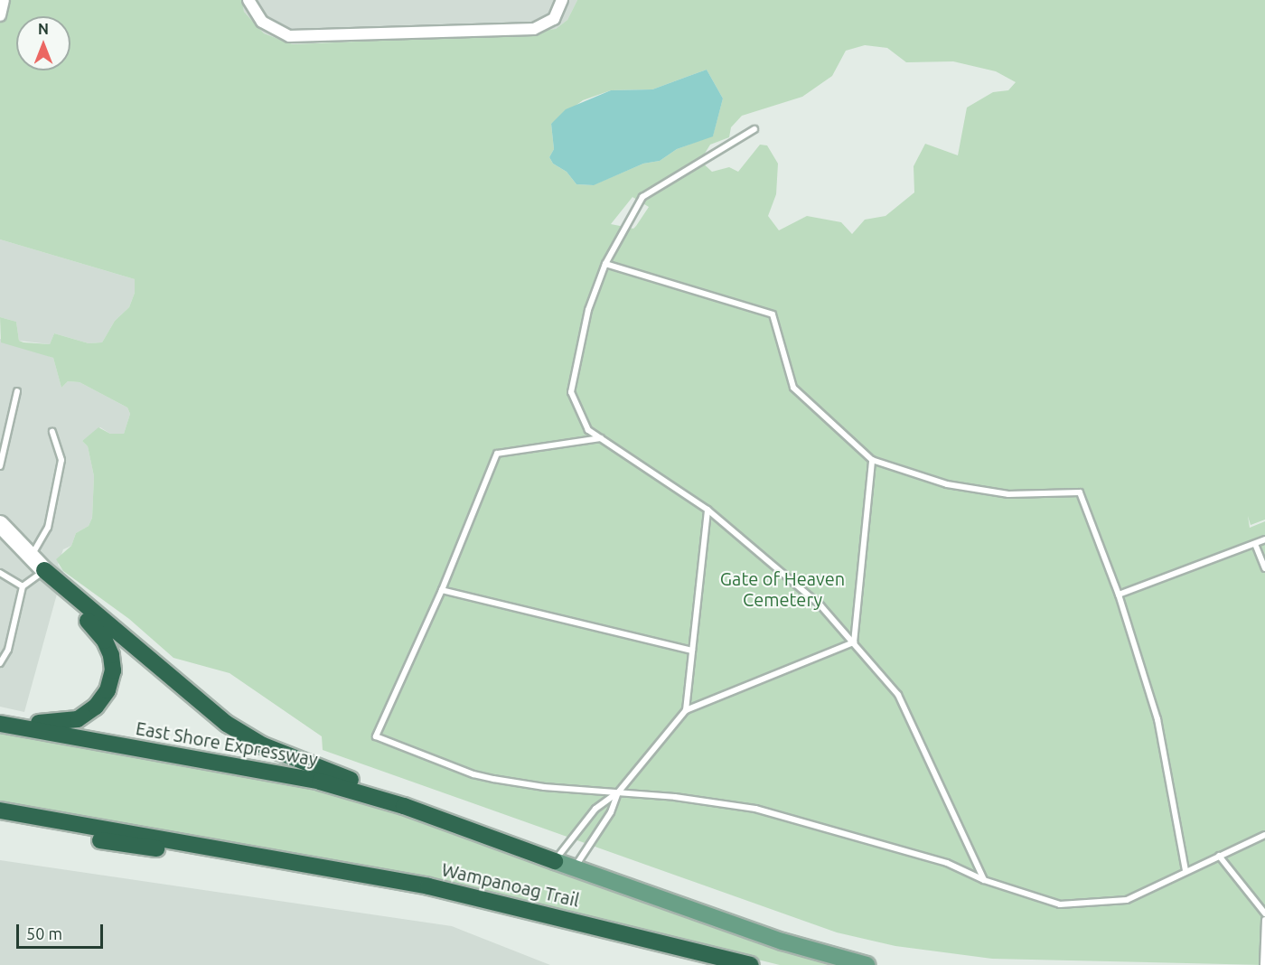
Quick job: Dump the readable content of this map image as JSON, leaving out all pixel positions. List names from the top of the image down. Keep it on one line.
{"streets":{"highway":["East Shore Expressway","Wampanoag Trail"]},"crossings":[["East Shore Expressway","Wampanoag Trail"]],"parks":["Gate of Heaven Cemetery"],"scale_bar":"50 m","north":"top"}
